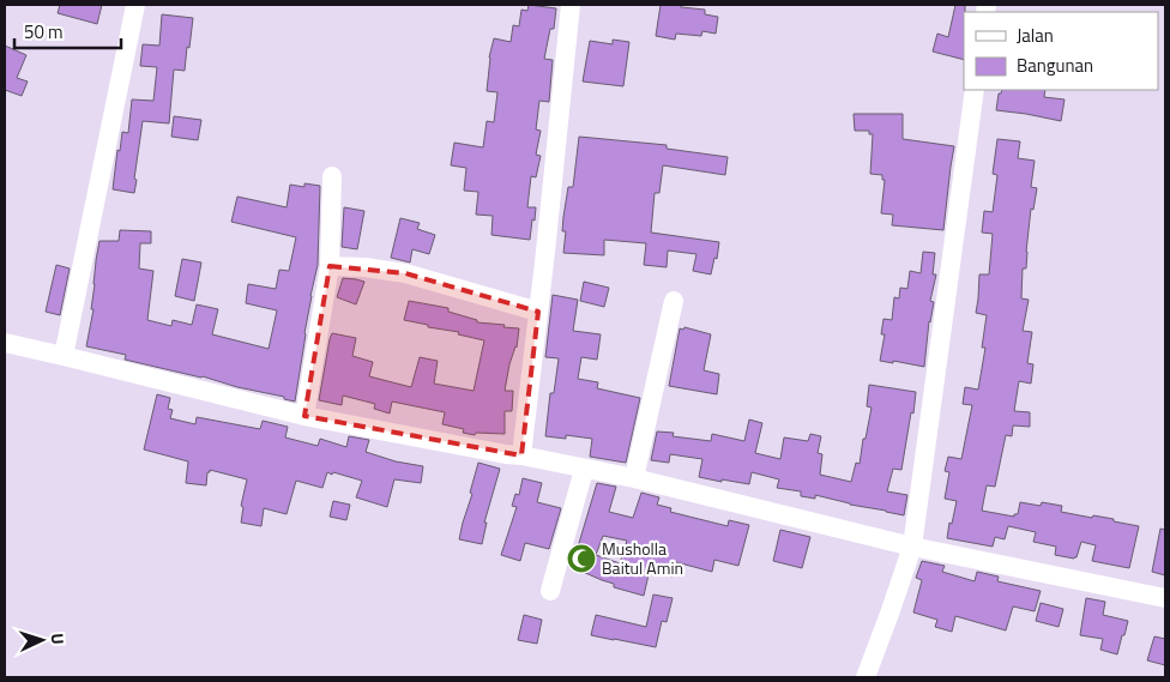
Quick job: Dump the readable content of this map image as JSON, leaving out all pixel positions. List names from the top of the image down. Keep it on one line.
{"places":{"mosque":["Musholla Baitul Amin"]},"legend":["Jalan","Bangunan"],"scale_bar":"50 m","north":"right"}
